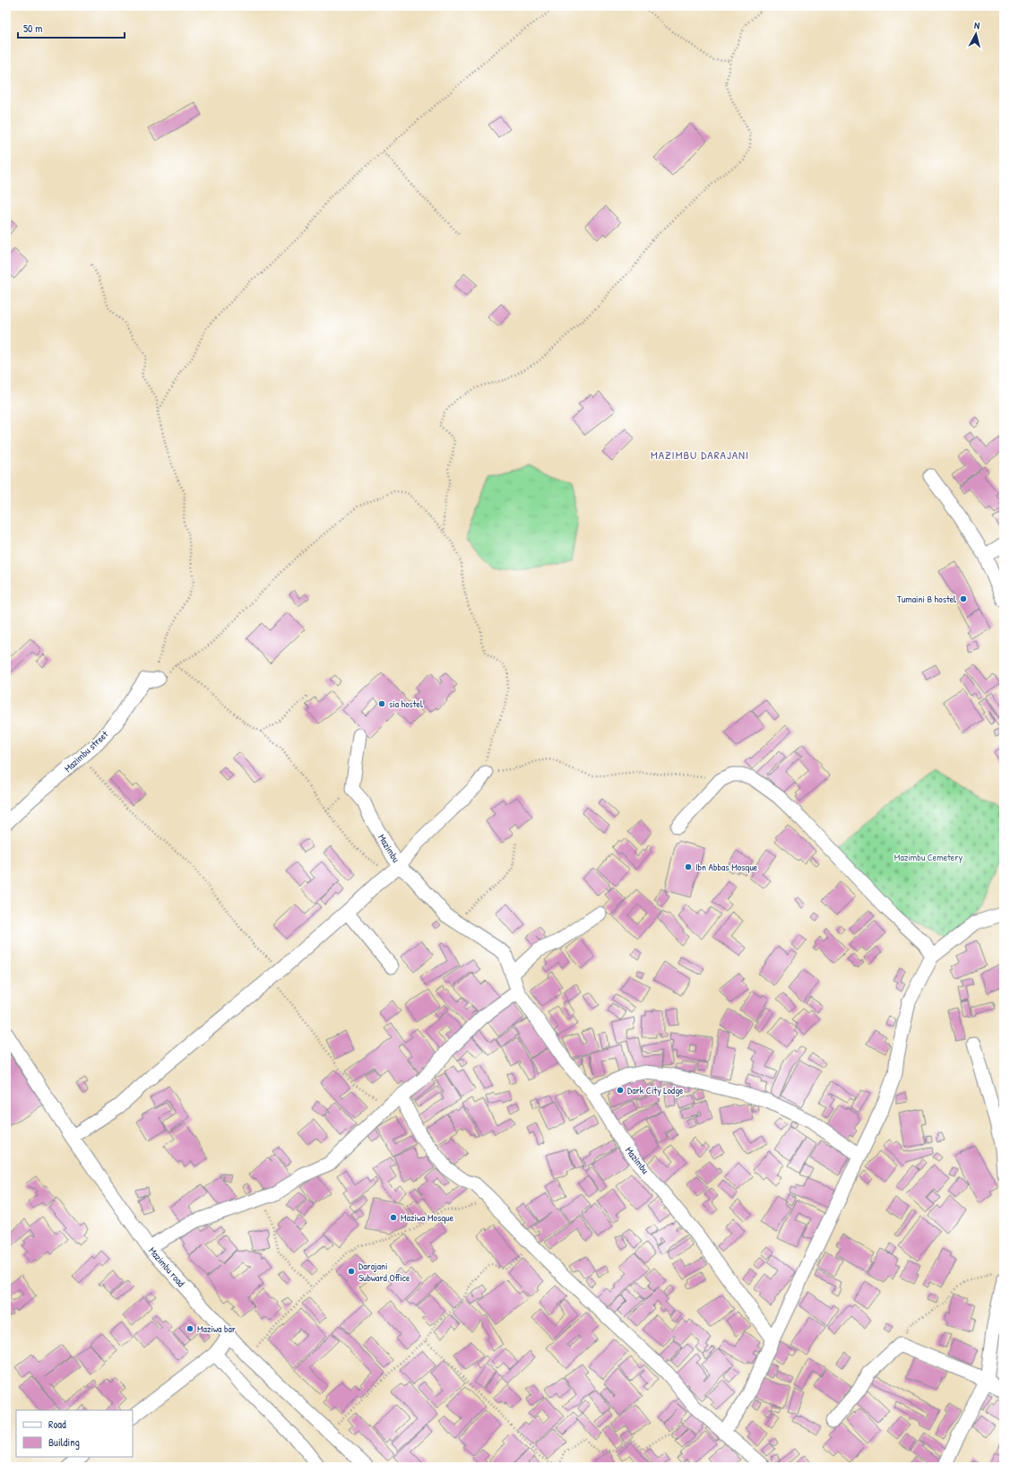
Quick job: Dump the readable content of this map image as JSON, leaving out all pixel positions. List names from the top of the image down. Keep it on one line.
{"streets":{"street":["Mazimbu street","Mazimbu","Mazimbu road"]},"districts":["MAZIMBU DARAJANI"],"parks":["Mazimbu Cemetery"],"places":["Tumaini B hostel","sia hostel","Ibn Abbas Mosque","Dark City Lodge","Maziwa Mosque","Darajani Subward Office","Maziwa bar"],"legend":["Road","Building"],"scale_bar":"50 m","north":"top"}
